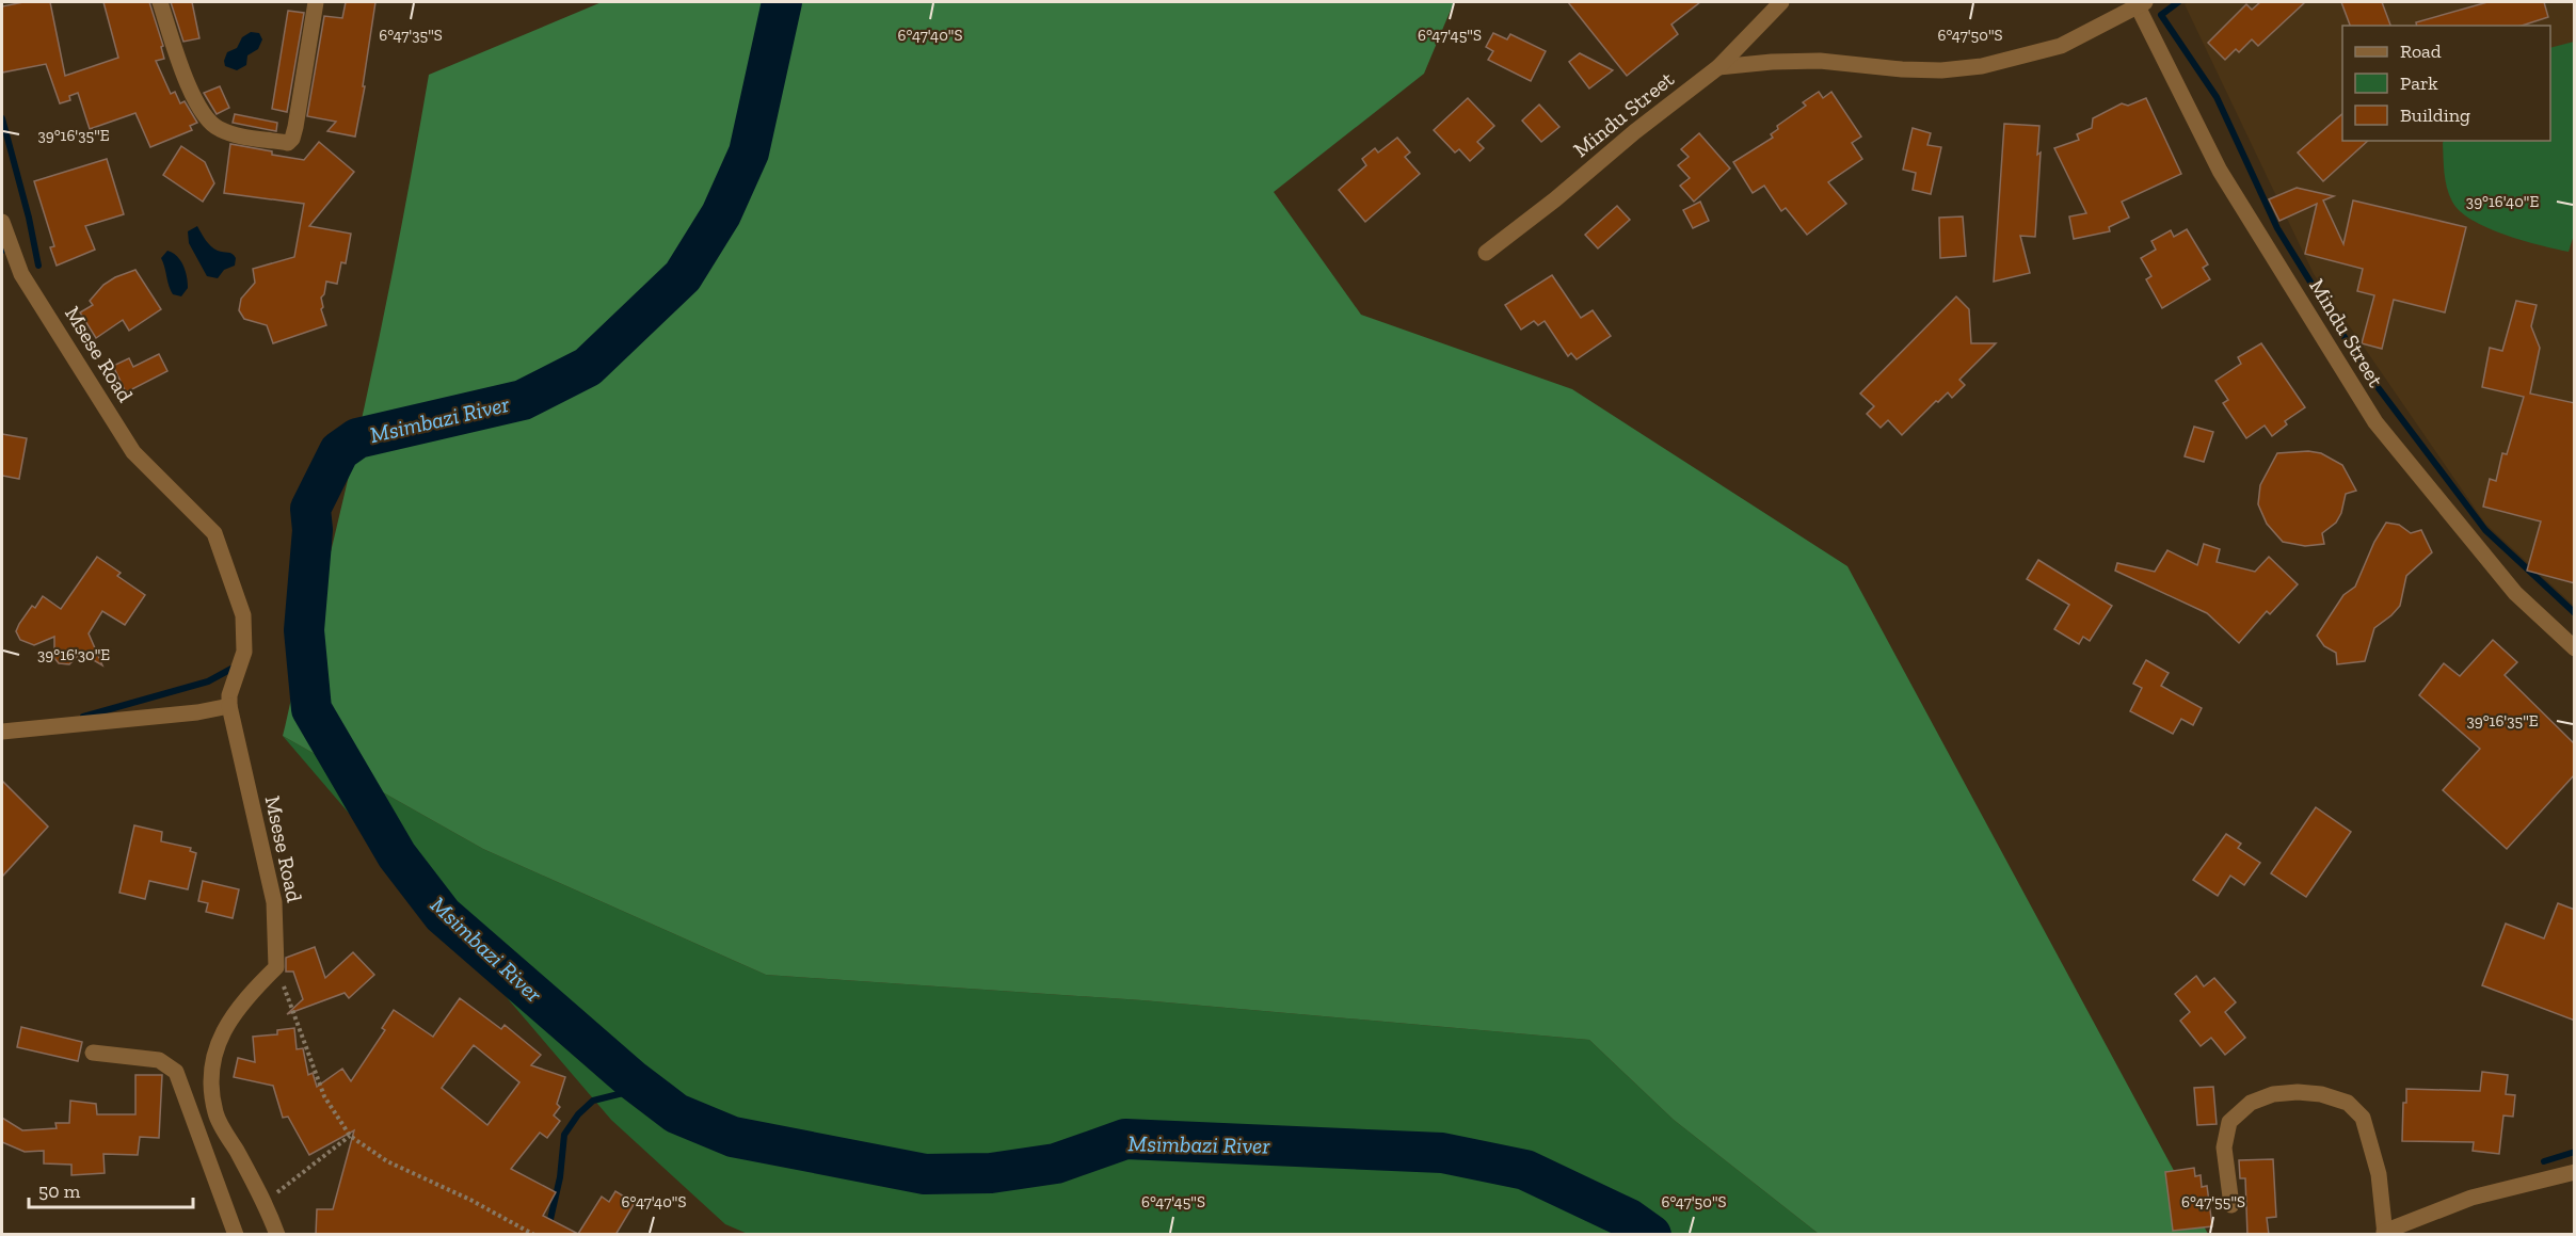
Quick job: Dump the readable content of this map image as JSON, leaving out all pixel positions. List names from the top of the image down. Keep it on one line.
{"streets":{"street":["Mindu Street","Msese Road"]},"water":["Msimbazi River"],"legend":["Road","Park","Building"],"scale_bar":"50 m","coordinates":["6°47'35\"S","6°47'45\"S","6°47'40\"S","6°47'50\"S","39°16'35\"E","39°16'40\"E","39°16'30\"E","6°47'55\"S"]}
